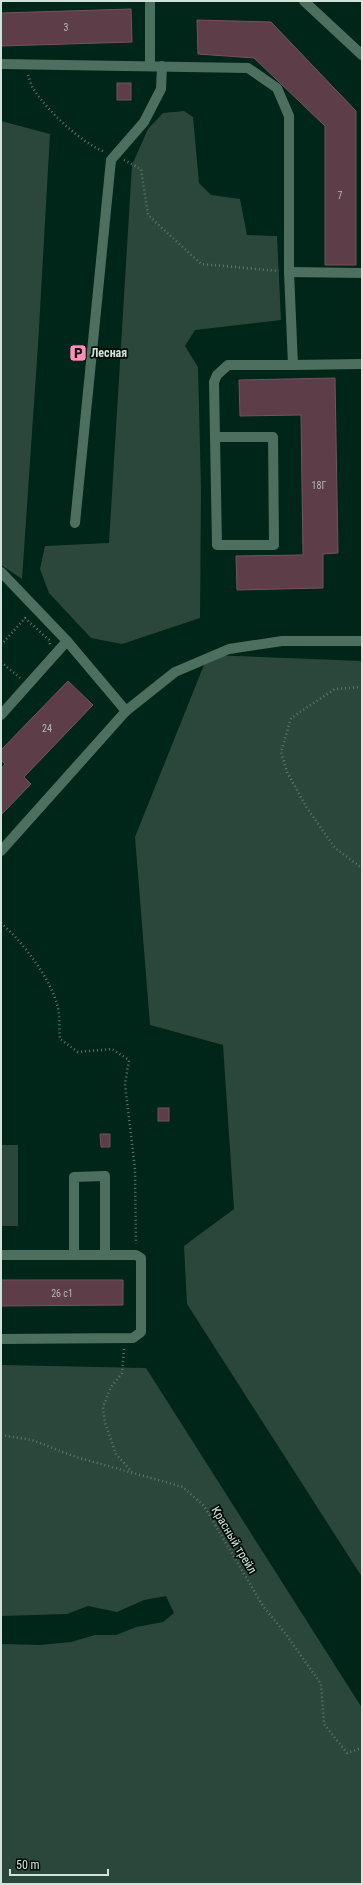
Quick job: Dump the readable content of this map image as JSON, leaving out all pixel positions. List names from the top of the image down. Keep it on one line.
{"streets":{"path":["Красный трейл"]},"places":{"parking":["Лесная"]},"house_numbers":["3","7","18Г","24","26 с1"],"scale_bar":"50 m"}
